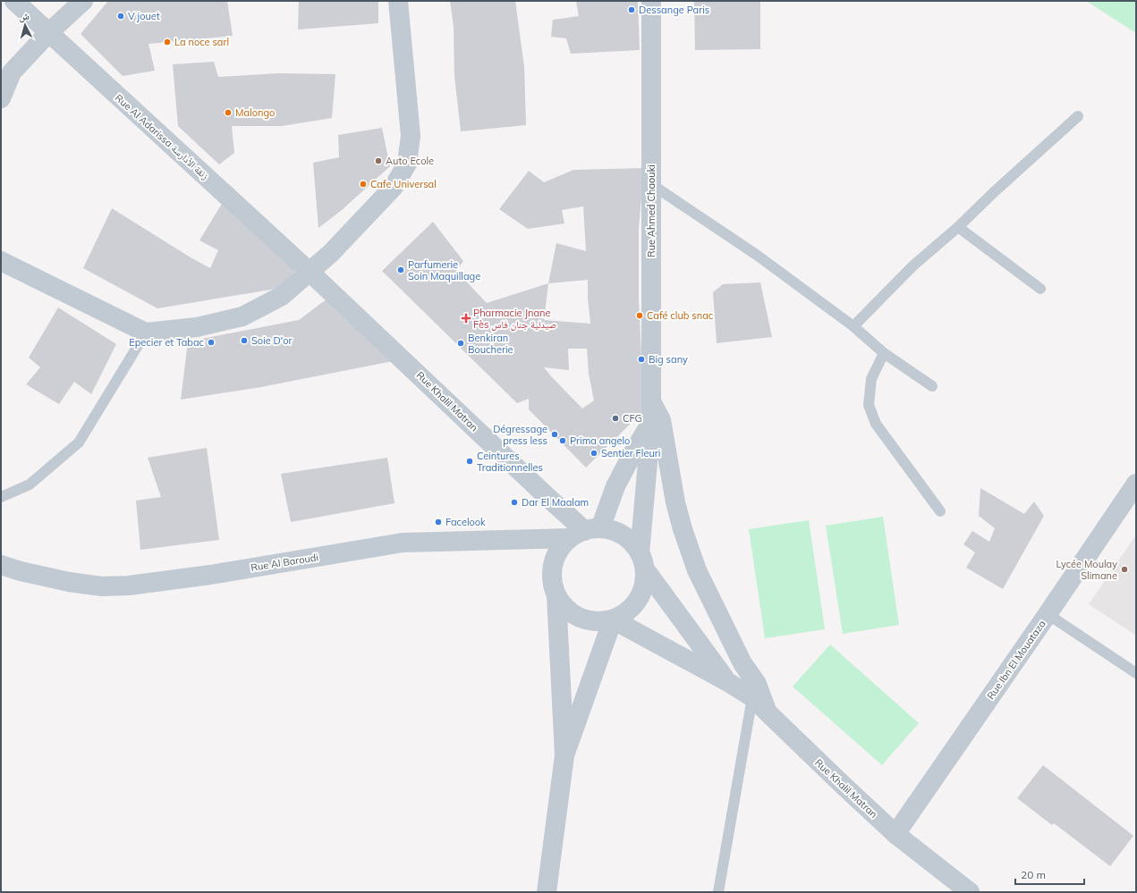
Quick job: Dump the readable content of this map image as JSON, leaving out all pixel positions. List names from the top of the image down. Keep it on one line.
{"streets":{"street":["Rue Al Adarissa زنقة الأدارسة","Rue Ahmed Chaouki","Rue Khalil Matran","Rue Al Baroudi","Rue Ibn El Mouataza"]},"crossings":[["Rue Al Adarissa زنقة الأدارسة","Rue Khalil Matran"],["Rue Ahmed Chaouki","Rue Khalil Matran"],["Rue Ahmed Chaouki","Rue Al Baroudi"],["Rue Khalil Matran","Rue Al Baroudi"],["Rue Khalil Matran","Rue Ibn El Mouataza"]],"places":{"other":["Dessange Paris","V jouet","La noce sarl","Malongo","Auto Ecole","Cafe Universal","Parfumerie Soin Maquillage","Café club snac","Soie D'or","Epecier et Tabac","Benkiran Boucherie","Big sany","CFG","Dégressage press less","Prima angelo","Sentier Fleuri","Ceintures Traditionnelles","Dar El Maalam","Facelook","Lycée Moulay Slimane"],"health":["Pharmacie Jnane Fès صيدلية جنان فاس"]},"scale_bar":"20 m","north":"top"}
